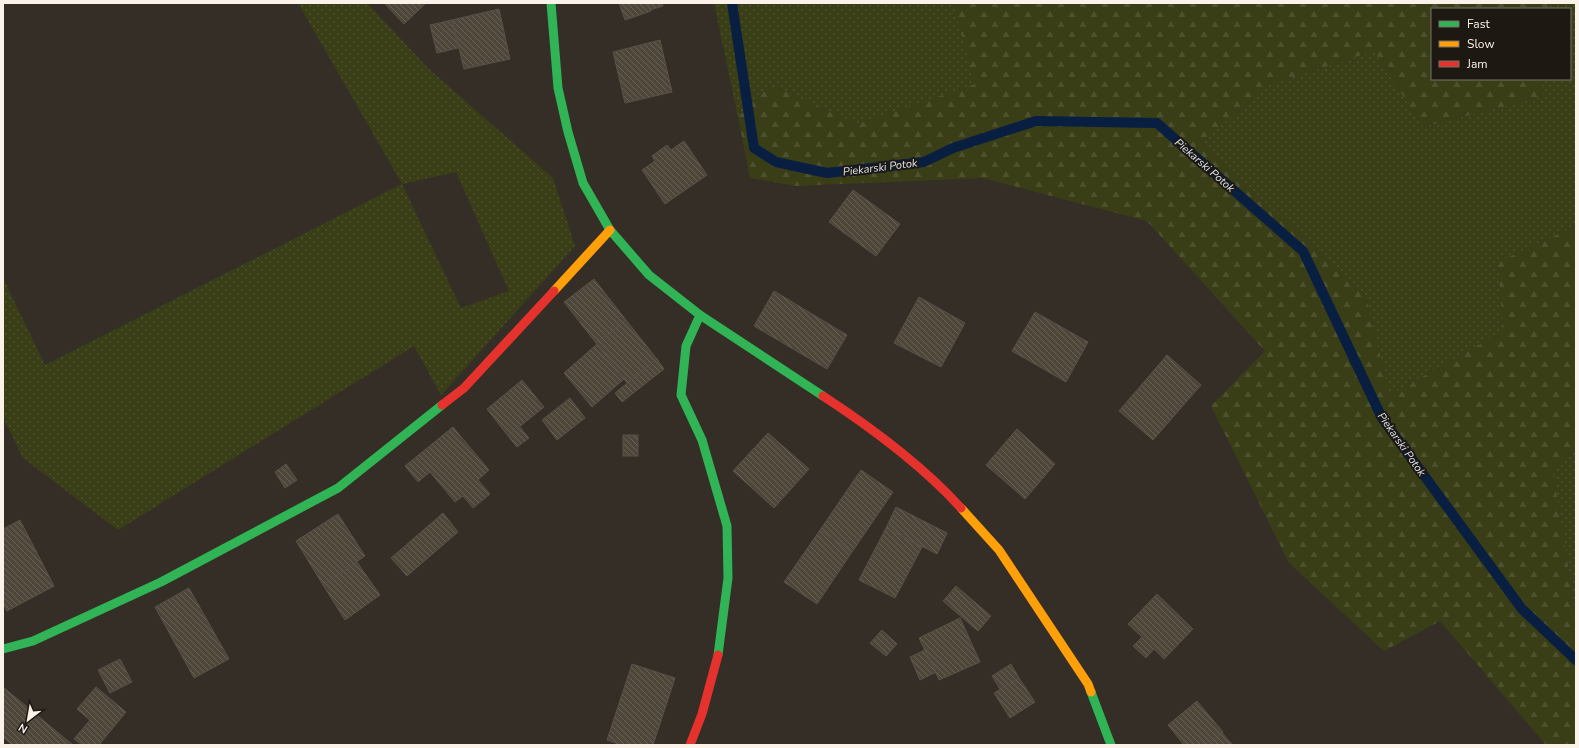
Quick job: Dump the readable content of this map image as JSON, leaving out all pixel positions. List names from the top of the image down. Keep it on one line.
{"water":["Piekarski Potok"],"legend":["Fast","Slow","Jam"],"north":"bottom left"}
